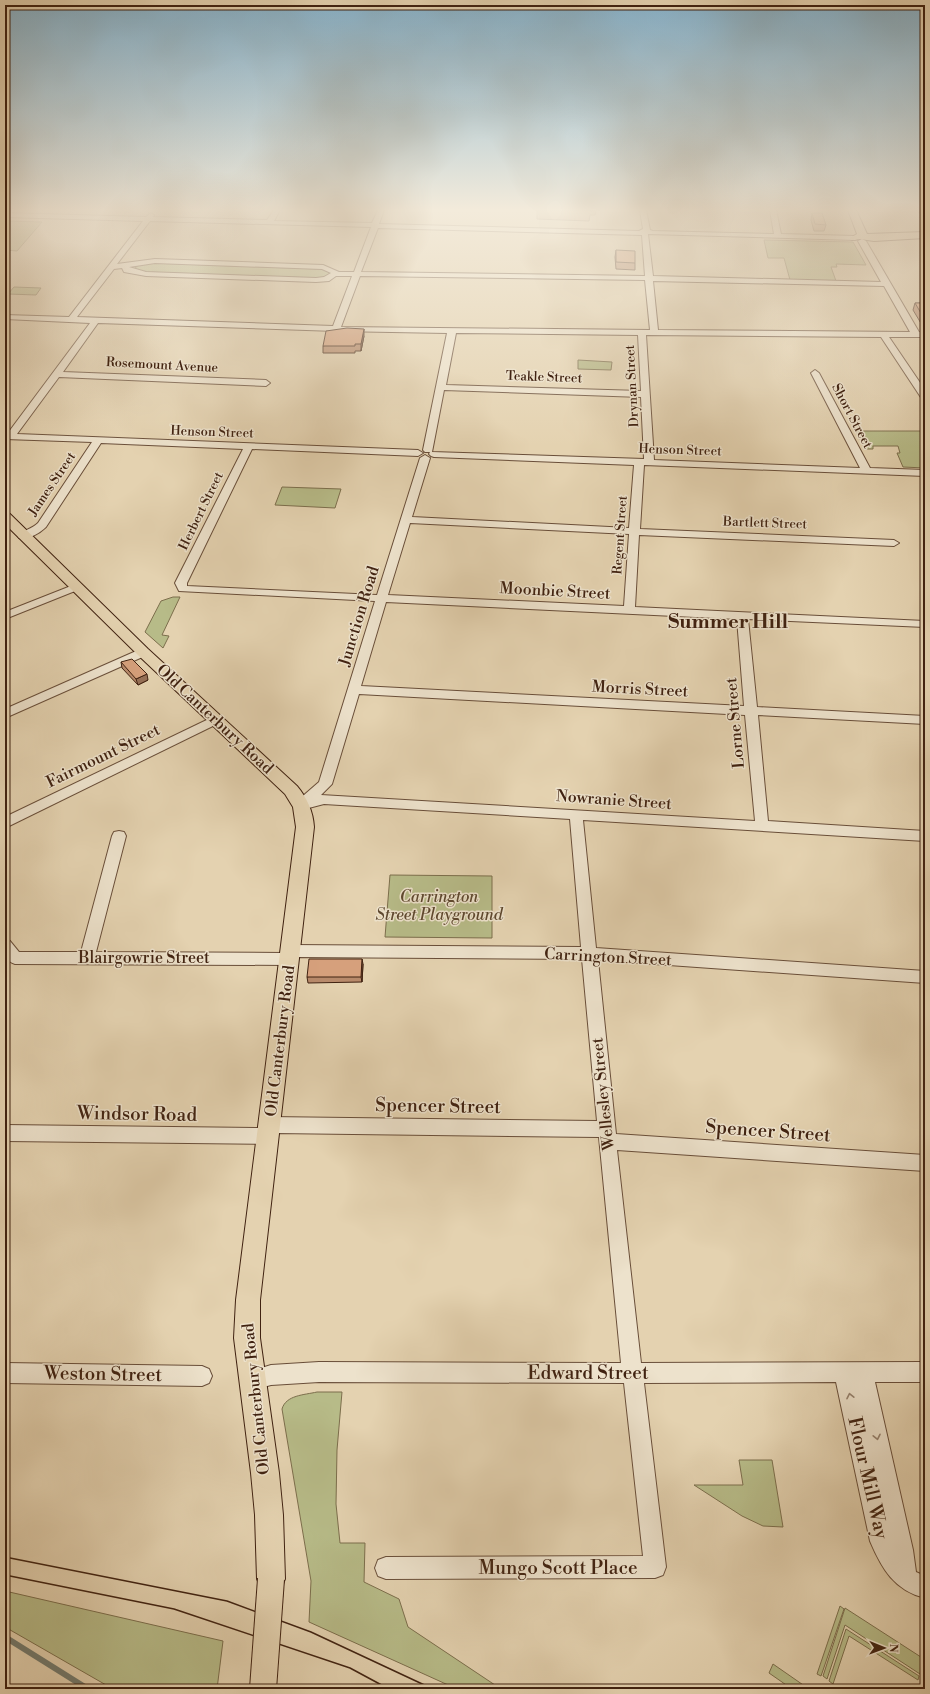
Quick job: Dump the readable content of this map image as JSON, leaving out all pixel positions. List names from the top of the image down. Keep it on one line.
{"streets":{"main road":["Old Canterbury Road"],"street":["Rosemount Avenue","Teakle Street","Drynan Street","Short Street","Henson Street","James Street","Herbert Street","Bartlett Street","Regent Street","Moonbie Street","Junction Road","Morris Street","Lorne Street","Fairmount Street","Nowranie Street","Carrington Street","Blairgowrie Street","Wellesley Street","Spencer Street","Windsor Road","Edward Street","Weston Street","Flour Mill Way","Mungo Scott Place"]},"crossings":[["Teakle Street","Drynan Street"],["Teakle Street","Junction Road"],["Drynan Street","Henson Street"],["Drynan Street","Regent Street"],["Short Street","Henson Street"],["Henson Street","James Street"],["Henson Street","Herbert Street"],["Henson Street","Regent Street"],["Henson Street","Junction Road"],["James Street","Old Canterbury Road"],["Herbert Street","Moonbie Street"],["Bartlett Street","Regent Street"],["Bartlett Street","Junction Road"],["Regent Street","Moonbie Street"],["Moonbie Street","Junction Road"],["Moonbie Street","Lorne Street"],["Junction Road","Morris Street"],["Junction Road","Nowranie Street"],["Morris Street","Lorne Street"],["Old Canterbury Road","Fairmount Street"],["Old Canterbury Road","Nowranie Street"],["Old Canterbury Road","Carrington Street"],["Old Canterbury Road","Blairgowrie Street"],["Old Canterbury Road","Spencer Street"],["Old Canterbury Road","Windsor Road"],["Old Canterbury Road","Edward Street"],["Lorne Street","Nowranie Street"],["Nowranie Street","Wellesley Street"],["Carrington Street","Blairgowrie Street"],["Carrington Street","Wellesley Street"],["Wellesley Street","Spencer Street"],["Wellesley Street","Edward Street"],["Wellesley Street","Mungo Scott Place"],["Spencer Street","Windsor Road"],["Edward Street","Flour Mill Way"],["Edward Street","Mungo Scott Place"]],"districts":["Summer Hill"],"parks":["Carrington Street Playground"],"north":"right"}
